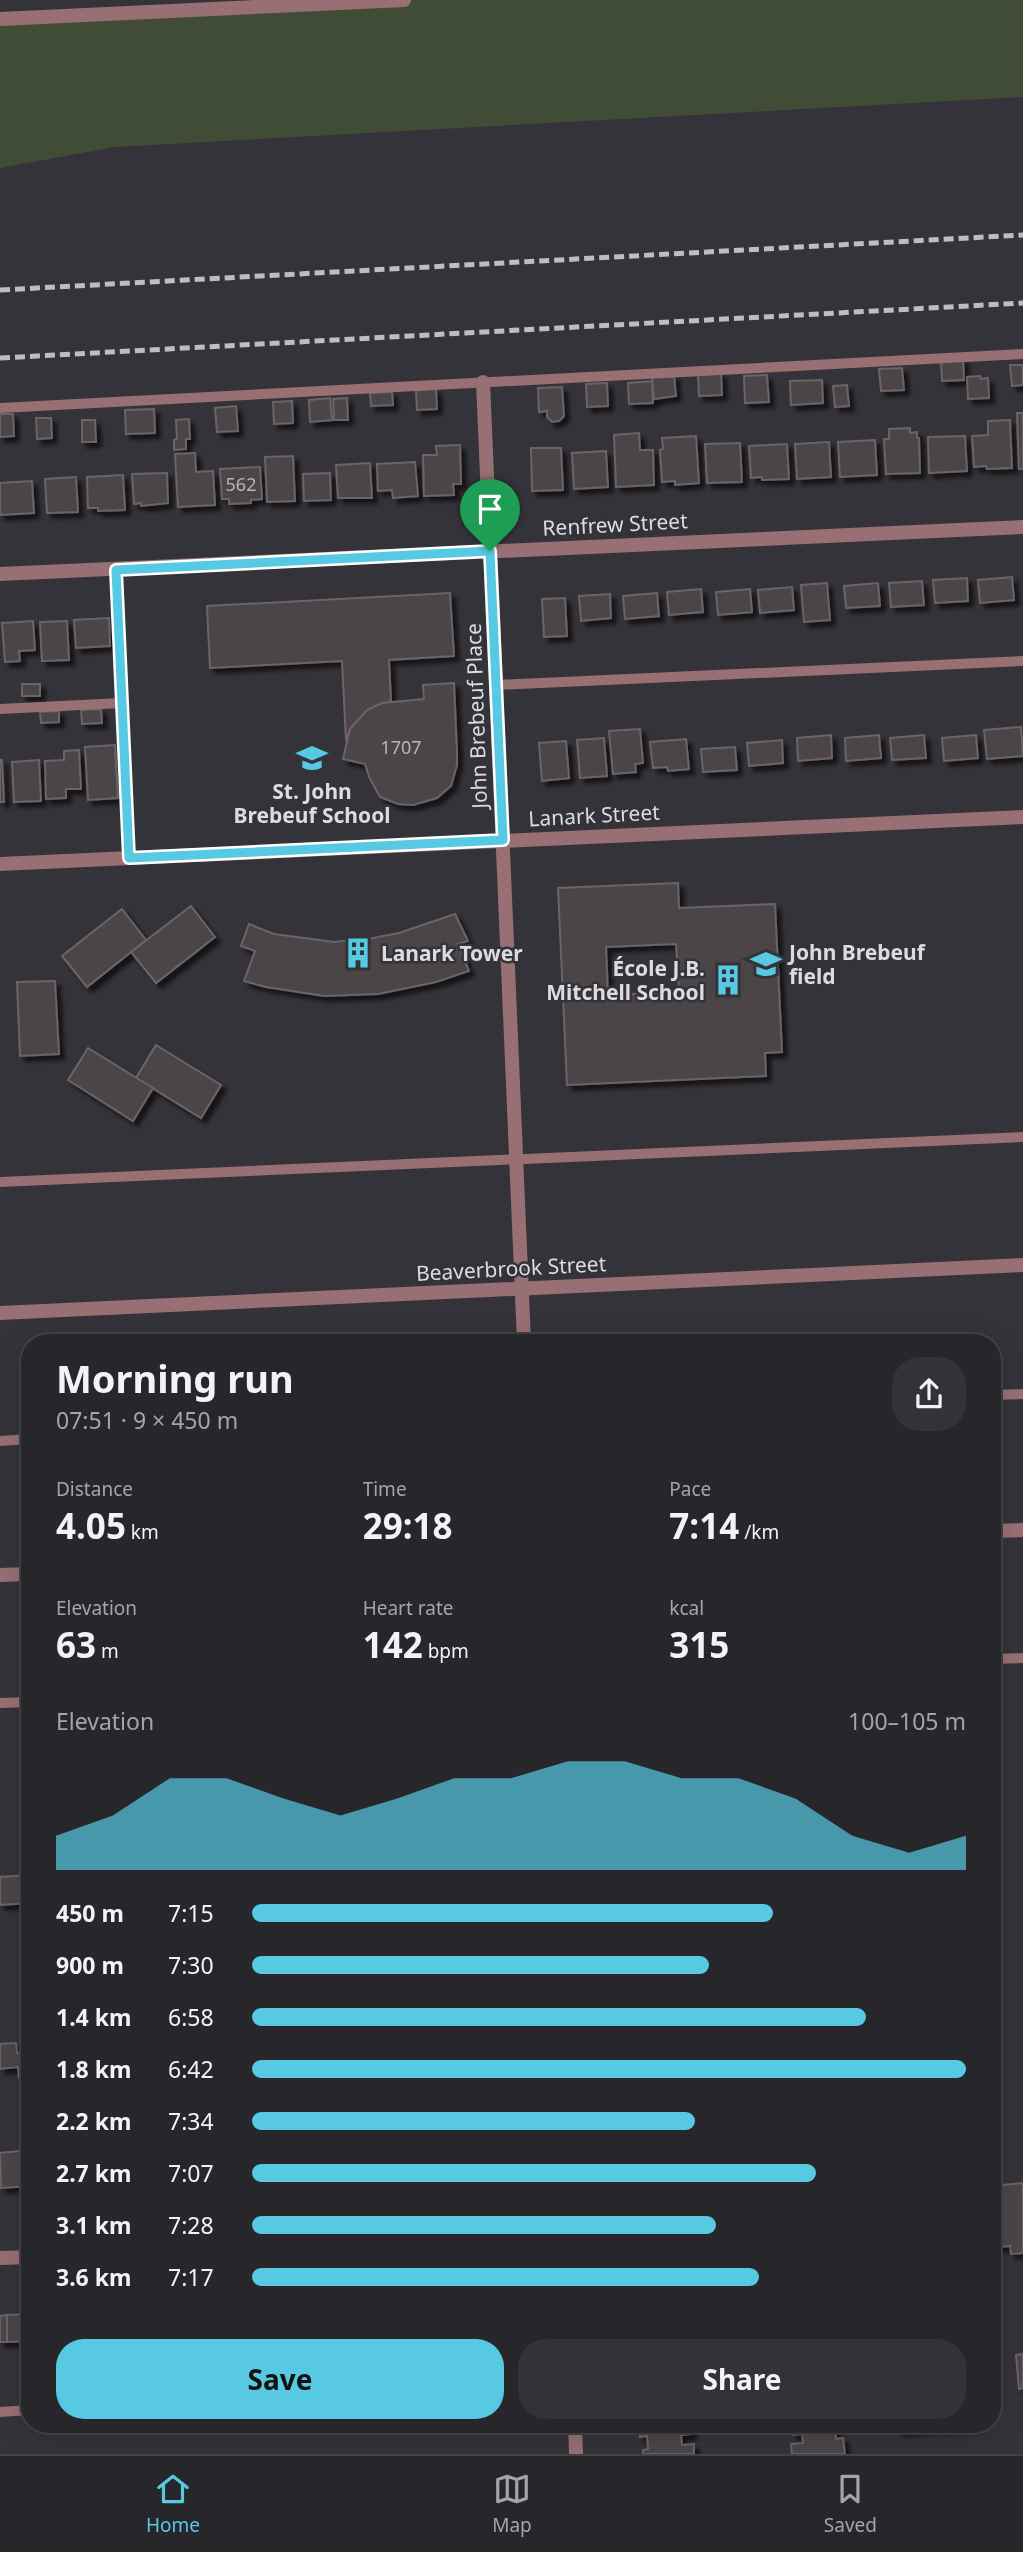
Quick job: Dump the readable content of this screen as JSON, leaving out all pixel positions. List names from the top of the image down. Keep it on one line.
{"streets":{"street":["Renfrew Street","John Brebeuf Place","Lanark Street","Beaverbrook Street"]},"crossings":[["Renfrew Street","John Brebeuf Place"],["John Brebeuf Place","Lanark Street"],["John Brebeuf Place","Beaverbrook Street"]],"places":{"school or university":["St. John Brebeuf School","John Brebeuf field"],"building":["Lanark Tower","École J.B. Mitchell School"]},"house_numbers":["562","1707"],"page":{"heading":["Morning run","07:51 · 9 × 450 m"],"stats":[["Distance","4.05 km"],["Time","29:18"],["Pace","7:14 /km"],["Elevation","63 m"],["Heart rate","142 bpm"],["kcal","315"]],"chart":["Elevation","100–105 m"],"list":[{"name":"450 m","note":"7:15"},{"name":"900 m","note":"7:30"},{"name":"1.4 km","note":"6:58"},{"name":"1.8 km","note":"6:42"},{"name":"2.2 km","note":"7:34"},{"name":"2.7 km","note":"7:07"},{"name":"3.1 km","note":"7:28"},{"name":"3.6 km","note":"7:17"}],"buttons":["Save","Share"],"tabs":["Home","Map","Saved"]}}
